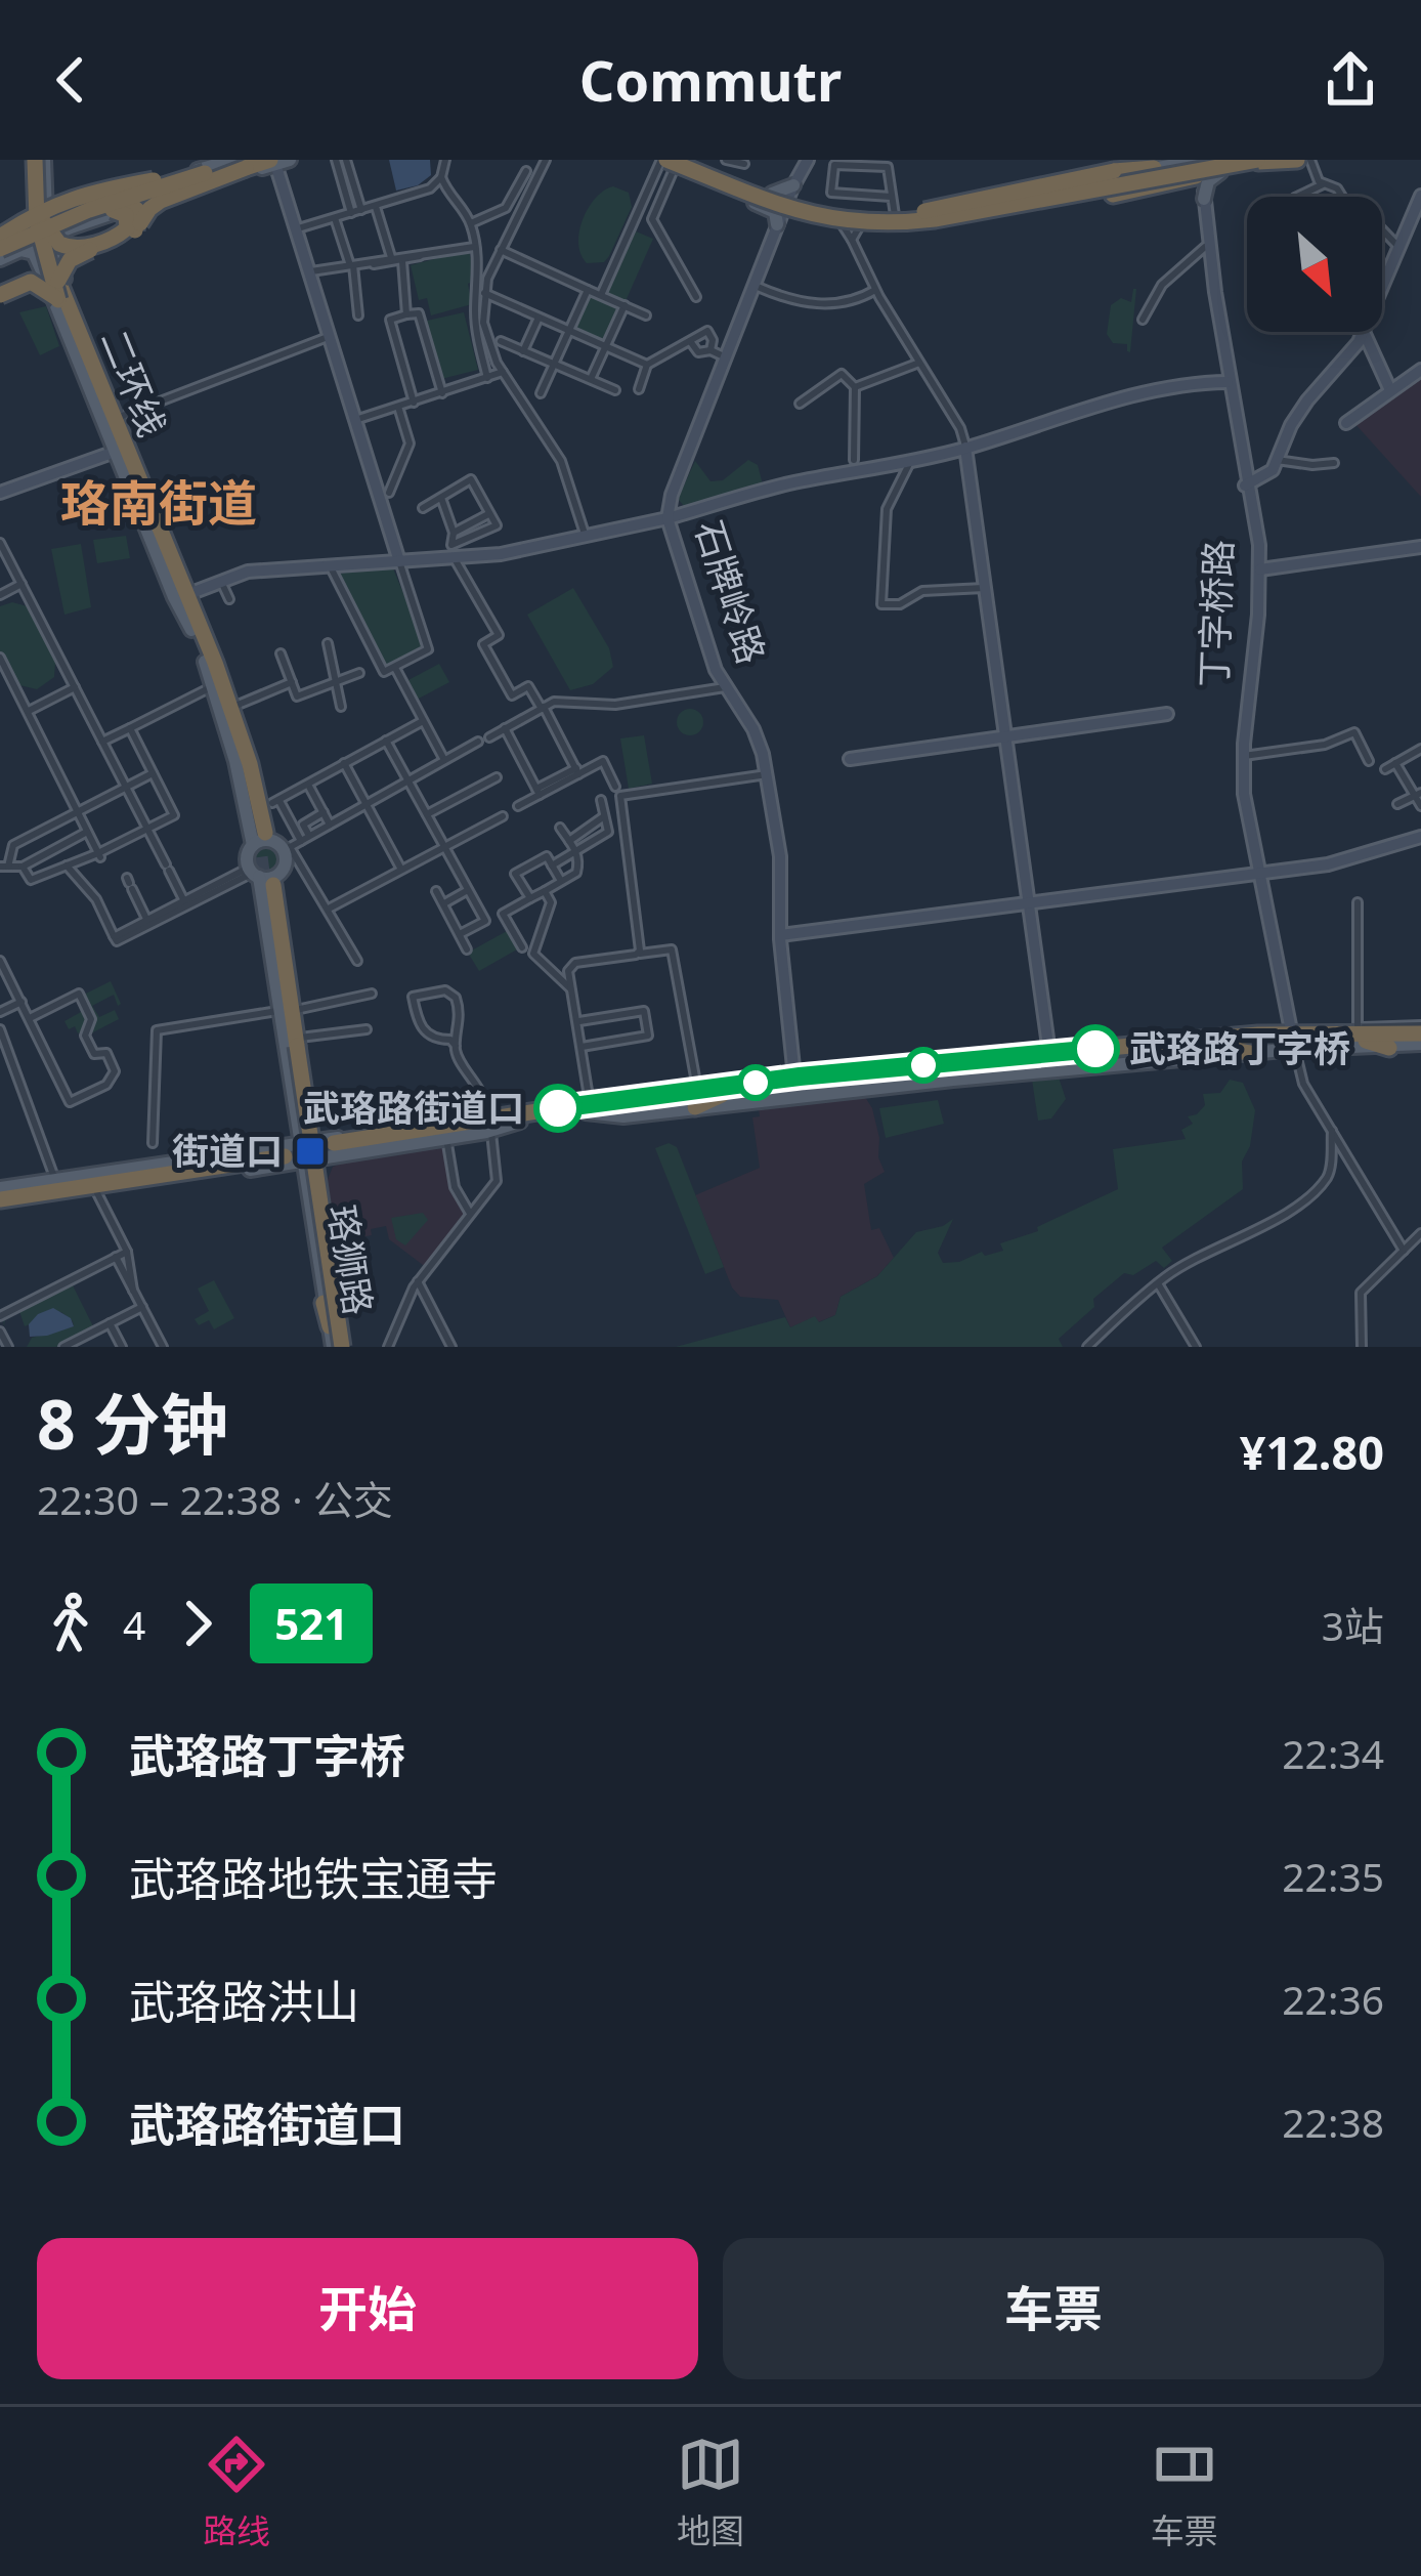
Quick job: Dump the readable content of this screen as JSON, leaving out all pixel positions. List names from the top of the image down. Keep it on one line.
{"streets":{"highway":["二环线"],"main road":["石牌岭路","丁字桥路","珞狮路"]},"districts":["珞南街道"],"places":{"other":["武珞路丁字桥","武珞路街道口"],"transit":["街道口"]},"lines":["bus line 521"],"north":"bottom right","page":{"header":"Commutr","heading":["8 分钟","22:30 – 22:38 · 公交","¥12.80"],"legs":["4","521","3站"],"list":[{"name":"武珞路丁字桥","value":"22:34"},{"name":"武珞路地铁宝通寺","value":"22:35"},{"name":"武珞路洪山","value":"22:36"},{"name":"武珞路街道口","value":"22:38"}],"buttons":["开始","车票"],"tabs":["路线","地图","车票"]}}
